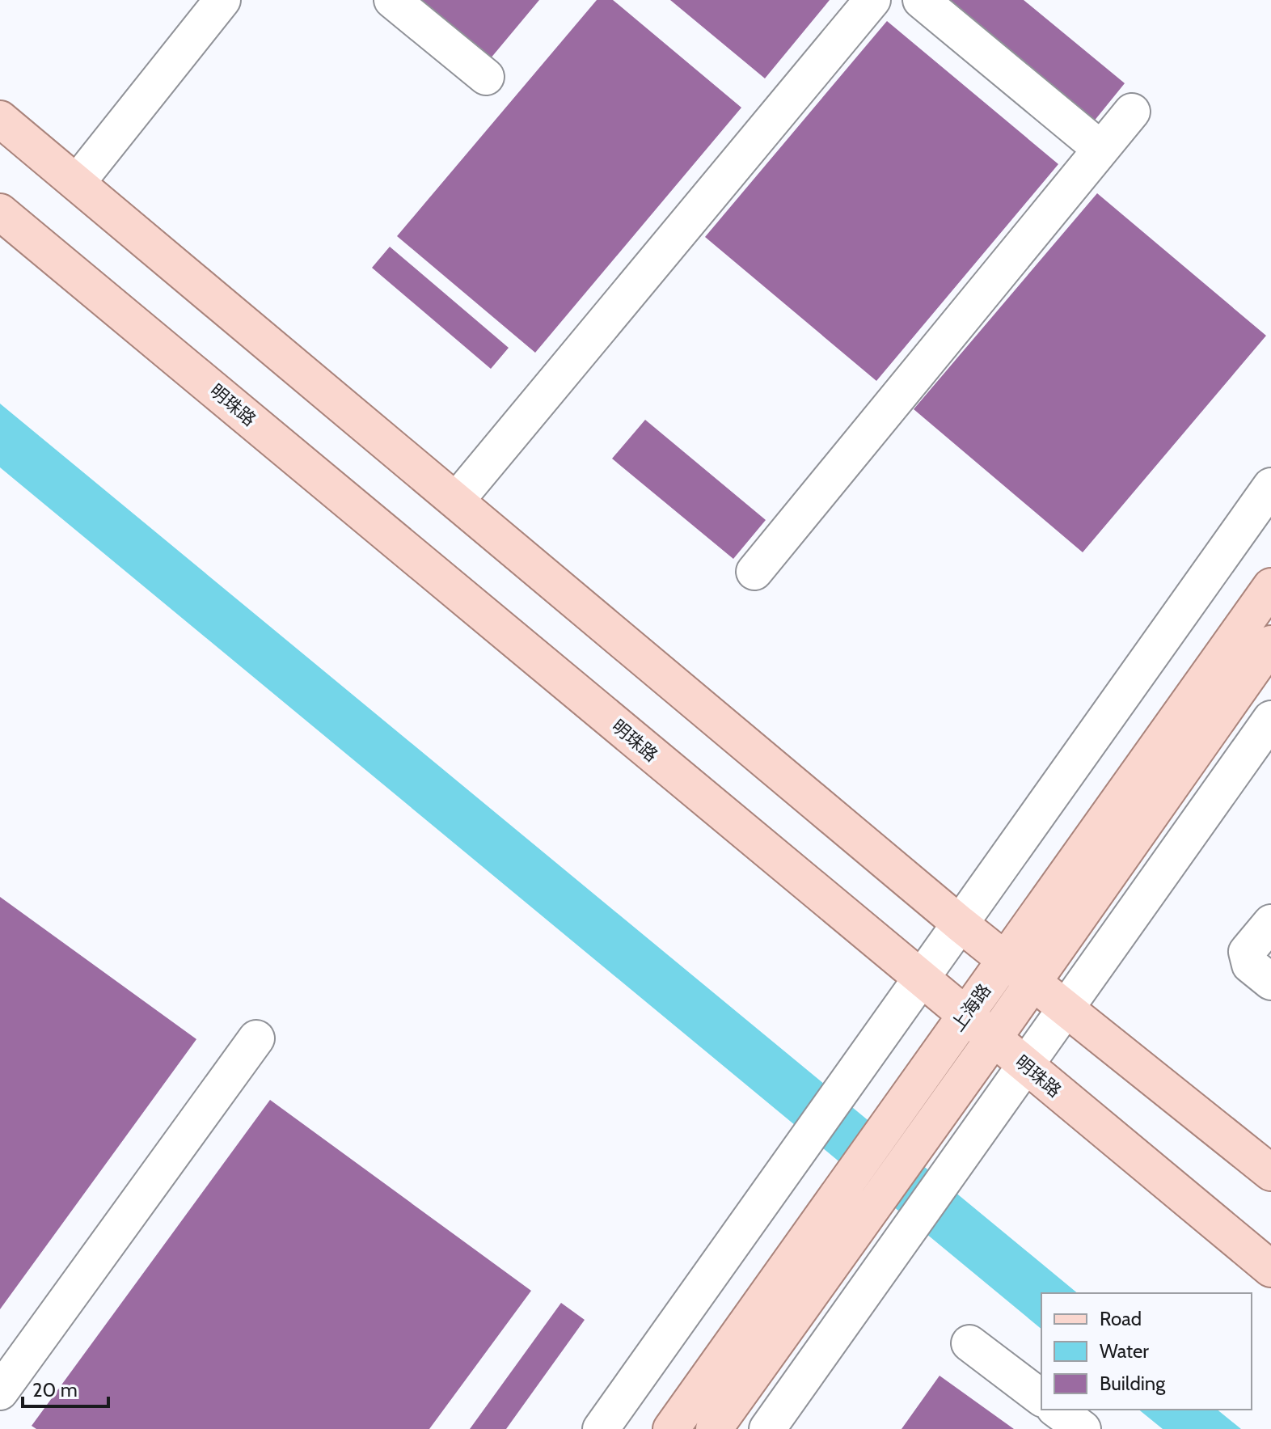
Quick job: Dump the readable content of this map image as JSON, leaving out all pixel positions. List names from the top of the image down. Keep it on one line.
{"streets":{"main road":["明珠路","上海路"]},"crossings":[["明珠路","上海路"]],"legend":["Road","Water","Building"],"scale_bar":"20 m"}
